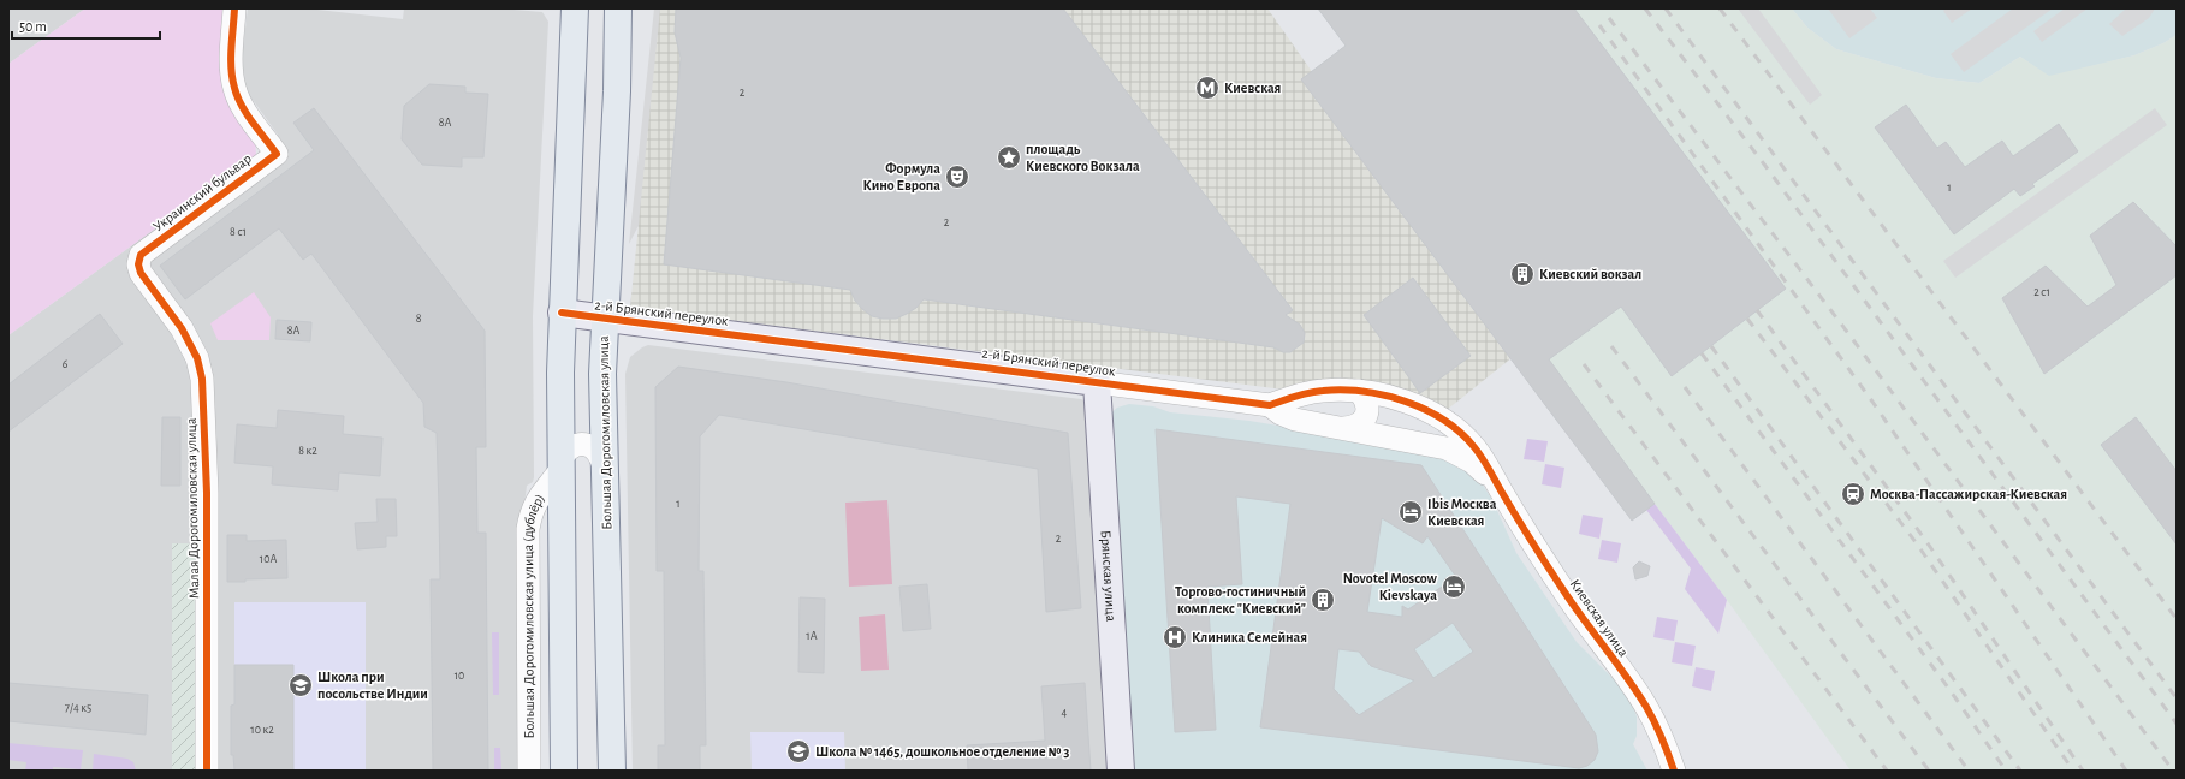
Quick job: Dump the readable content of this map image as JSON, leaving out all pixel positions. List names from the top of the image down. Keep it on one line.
{"streets":{"main road":["Большая Дорогомиловская улица"],"street":["Украинский бульвар","2-й Брянский переулок","Малая Дорогомиловская улица","Брянская улица","Большая Дорогомиловская улица (дублёр)","Киевская улица"]},"crossings":[["Украинский бульвар","Малая Дорогомиловская улица"],["2-й Брянский переулок","Большая Дорогомиловская улица"],["2-й Брянский переулок","Брянская улица"],["2-й Брянский переулок","Киевская улица"],["Большая Дорогомиловская улица","Большая Дорогомиловская улица (дублёр)"]],"places":{"metro station":["Киевская"],"place":["площадь Киевского Вокзала"],"theatre":["Формула Кино Европа"],"building":["Киевский вокзал","Торгово-гостиничный комплекс \"Киевский\""],"station":["Москва-Пассажирская-Киевская"],"hotel":["Ibis Москва Киевская","Novotel Moscow Kievskaya"],"hospital":["Клиника Семейная"],"school or university":["Школа при посольстве Индии","Школа № 1465, дошкольное отделение № 3"]},"house_numbers":["2","8А","1","2","8 с1","2 с1","8","8А","6","8 к2","1","2","10А","1А","10","7/4 к5","4","10 к2"],"scale_bar":"50 m"}
